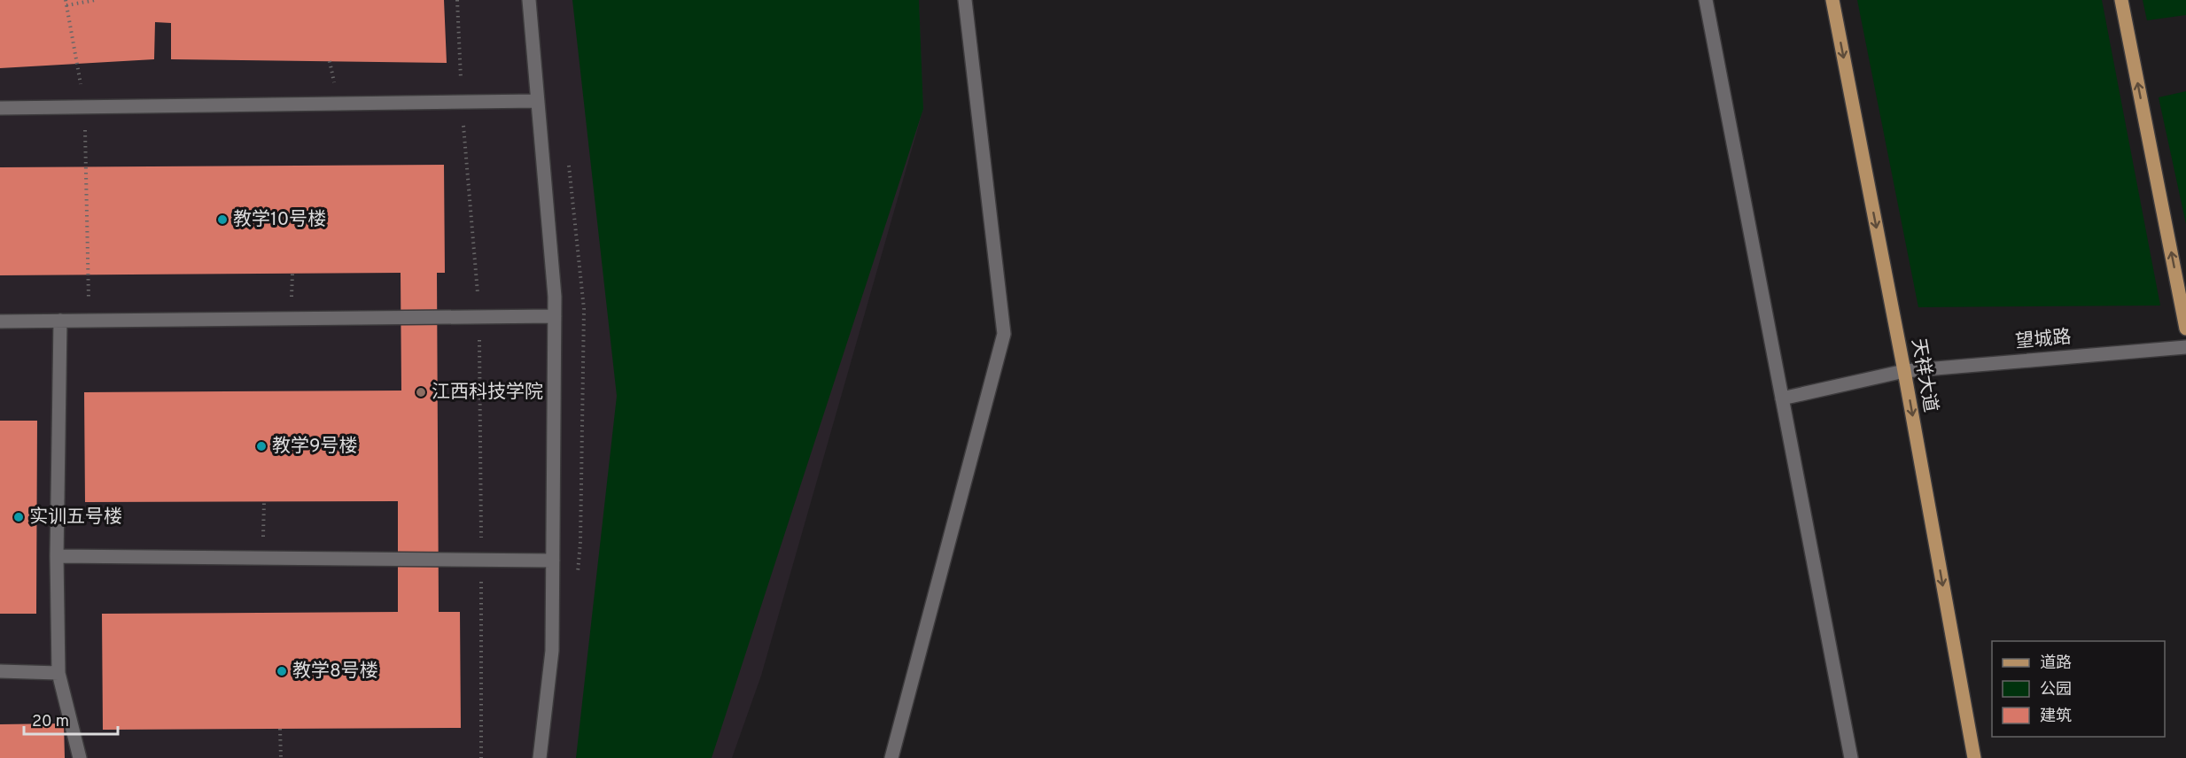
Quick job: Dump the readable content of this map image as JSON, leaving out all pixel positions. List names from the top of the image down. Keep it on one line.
{"streets":{"main road":["天祥大道"],"street":["望城路"]},"crossings":[["望城路","天祥大道"]],"one_way":["天祥大道"],"places":["教学10号楼","江西科技学院","教学9号楼","实训五号楼","教学8号楼"],"legend":["道路","公园","建筑"],"scale_bar":"20 m"}
